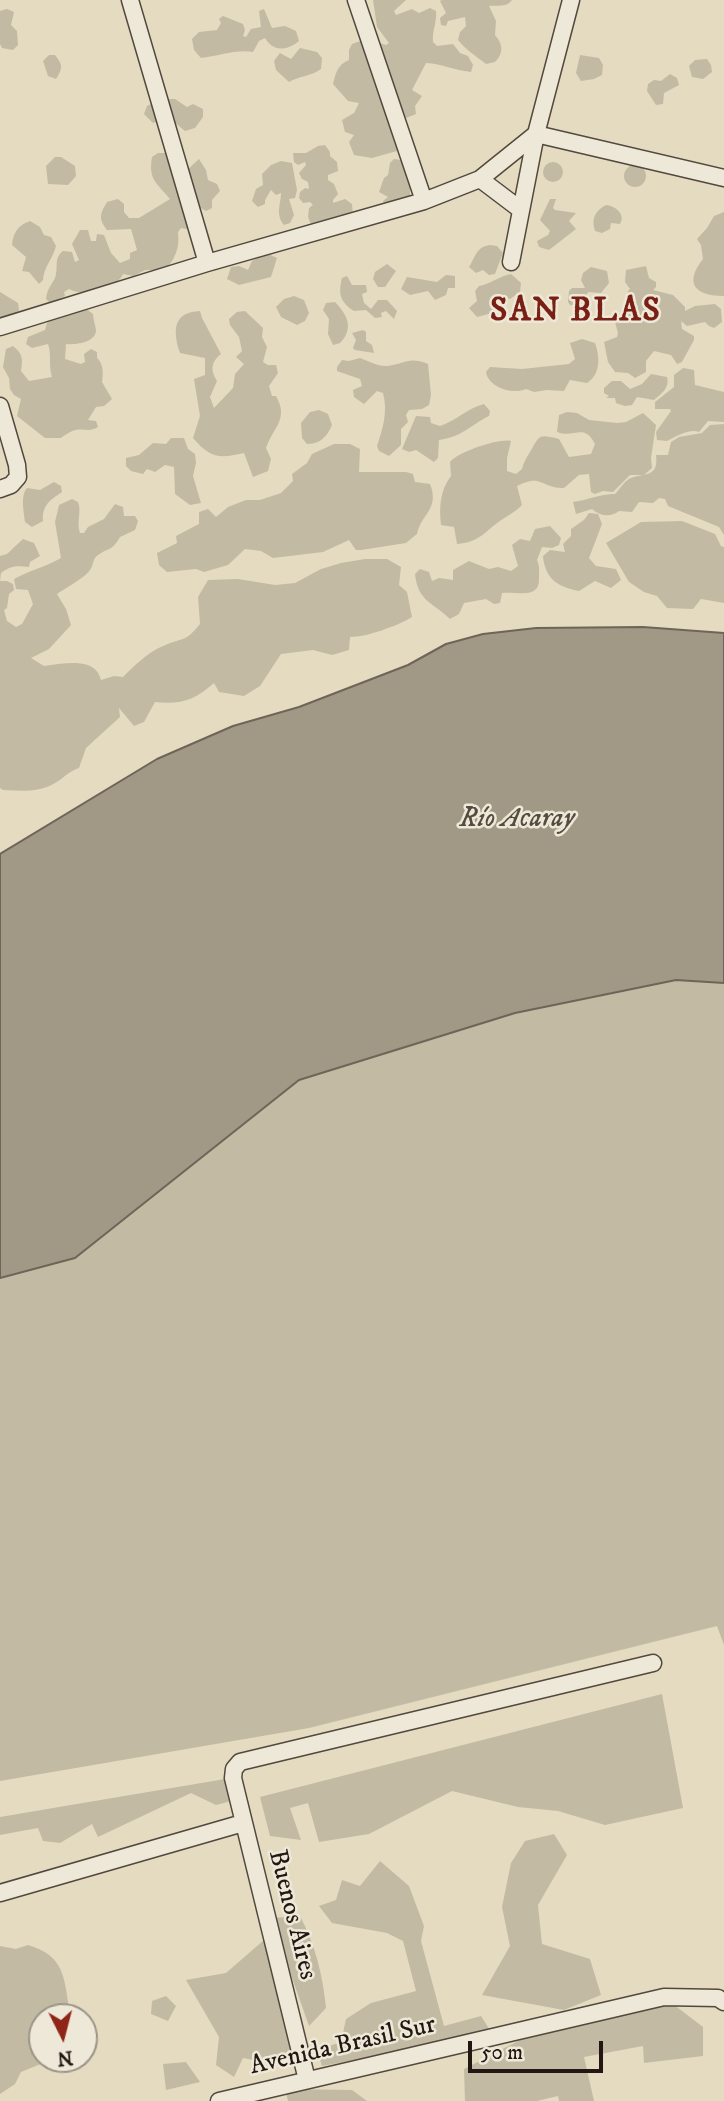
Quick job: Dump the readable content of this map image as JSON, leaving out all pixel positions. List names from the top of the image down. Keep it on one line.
{"streets":{"street":["Buenos Aires","Avenida Brasil Sur"]},"crossings":[["Buenos Aires","Avenida Brasil Sur"]],"districts":["SAN BLAS"],"water":["Río Acaray"],"scale_bar":"50 m","north":"bottom"}
